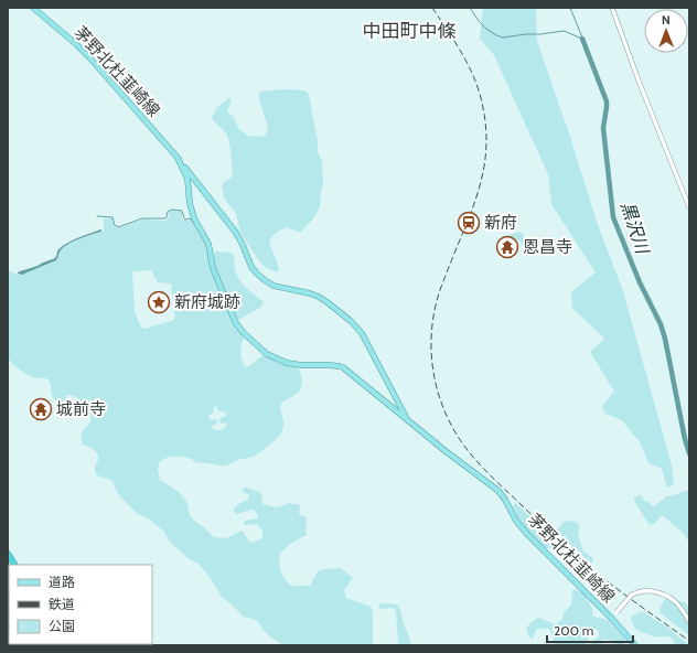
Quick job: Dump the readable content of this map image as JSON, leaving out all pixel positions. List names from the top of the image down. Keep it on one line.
{"streets":{"main road":["茅野北杜韮崎線"]},"districts":["中田町中條"],"water":["黒沢川"],"places":{"station":["新府"],"temple":["恩昌寺","城前寺"],"place":["新府城跡"]},"legend":["道路","鉄道","公園"],"scale_bar":"200 m","north":"top"}
